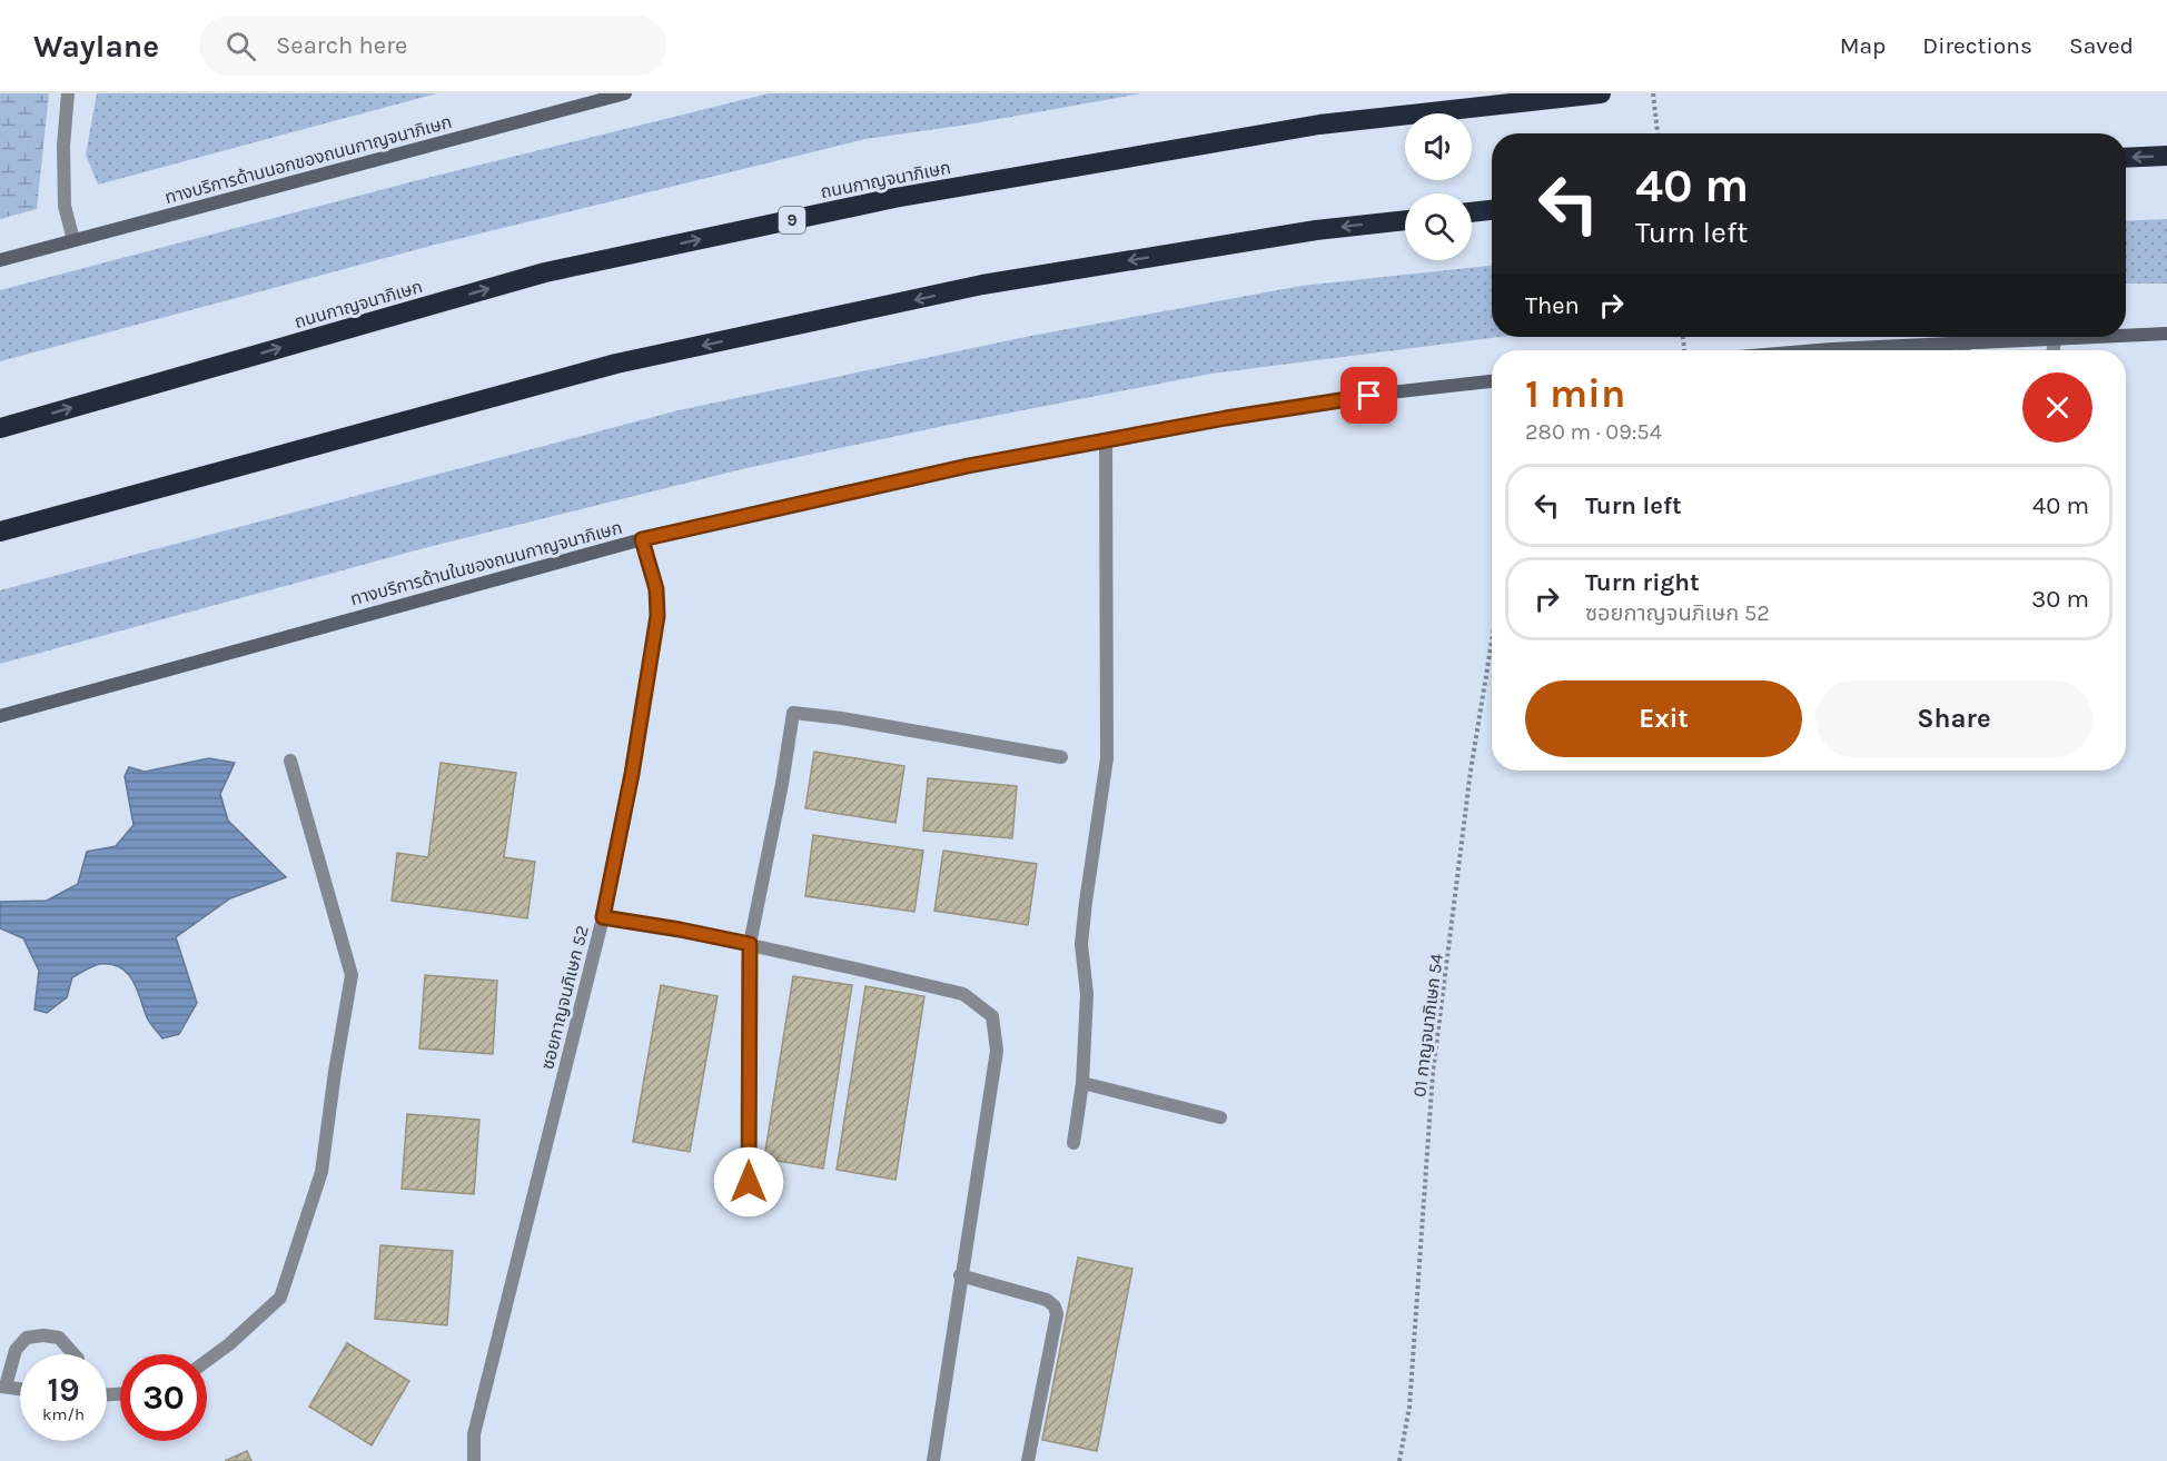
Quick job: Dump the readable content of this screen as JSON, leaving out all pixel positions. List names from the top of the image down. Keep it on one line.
{"streets":{"highway":["ถนนกาญจนาภิเษก","9"],"main road":["ทางบริการด้านนอกของถนนกาญจนาภิเษก","ทางบริการด้านในของถนนกาญจนาภิเษก"],"street":["ซอยกาญจนภิเษก 52"],"path":["01 กาญจนาภิเษก 54"]},"crossings":[["ทางบริการด้านในของถนนกาญจนาภิเษก","ซอยกาญจนภิเษก 52"]],"page":{"header":"Waylane","search":"Search here","nav":["Map","Directions","Saved"],"turn":["40 m","Turn left"],"then":"Then","heading":["1 min","280 m · 09:54"],"list":[{"name":"Turn left","value":"40 m"},{"name":"Turn right","note":"ซอยกาญจนภิเษก 52","value":"30 m"}],"buttons":["Exit","Share"],"speed":"19 km/h","limit":"30"}}
